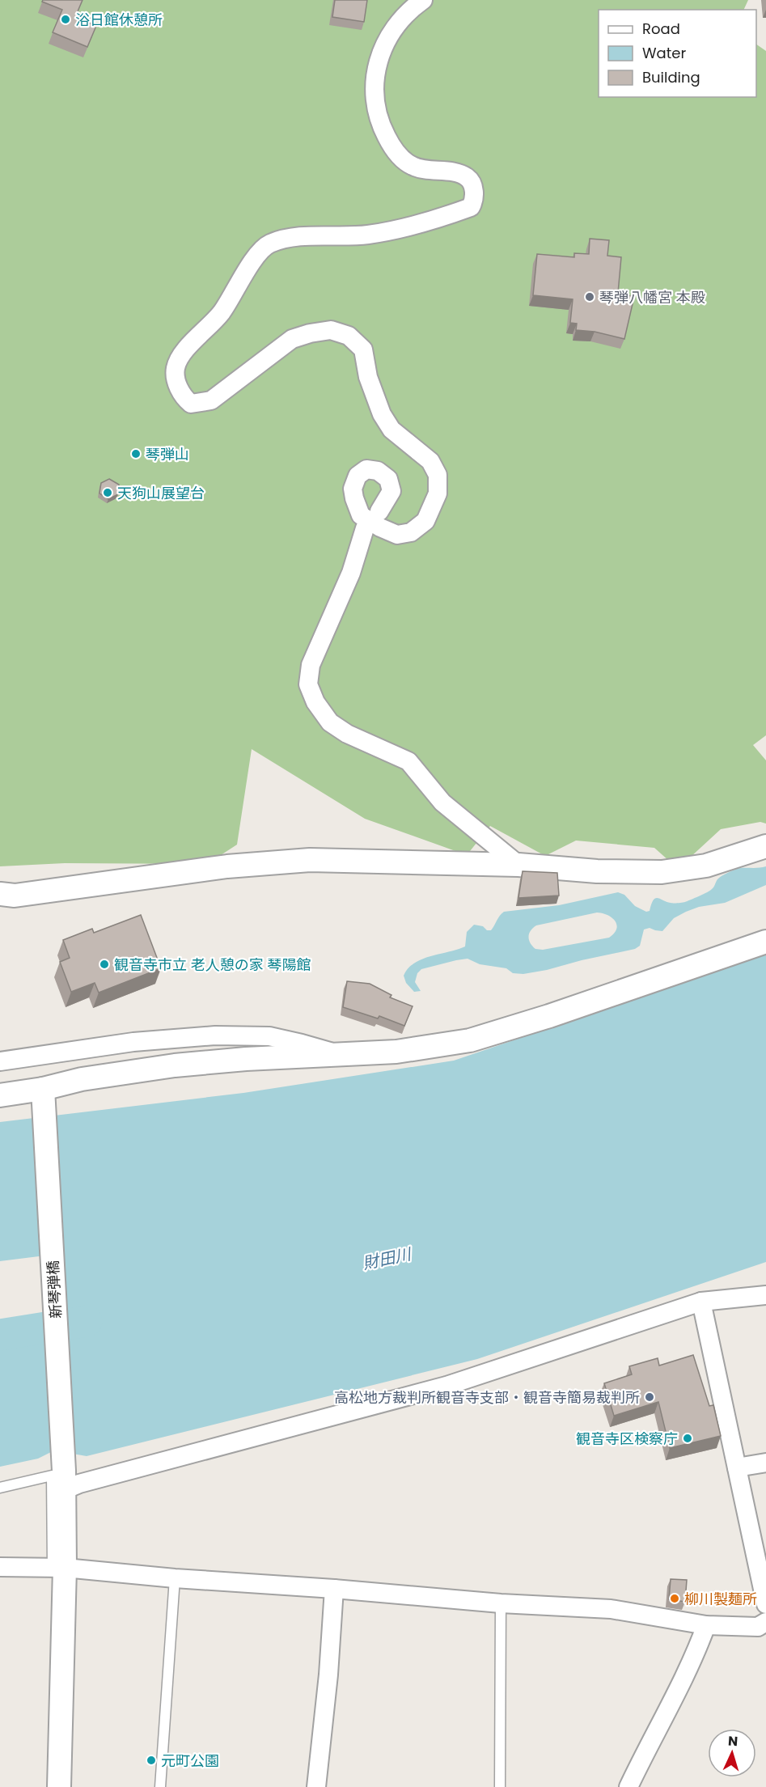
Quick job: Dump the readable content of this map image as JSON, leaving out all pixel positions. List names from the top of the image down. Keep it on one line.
{"streets":{"street":["新琴弾橋"]},"water":["財田川"],"places":["浴日館休憩所","琴弾八幡宮 本殿","琴弾山","天狗山展望台","観音寺市立 老人憩の家 琴陽館","高松地方裁判所観音寺支部・観音寺簡易裁判所","観音寺区検察庁","柳川製麺所","元町公園"],"legend":["Road","Water","Building"],"north":"top"}
